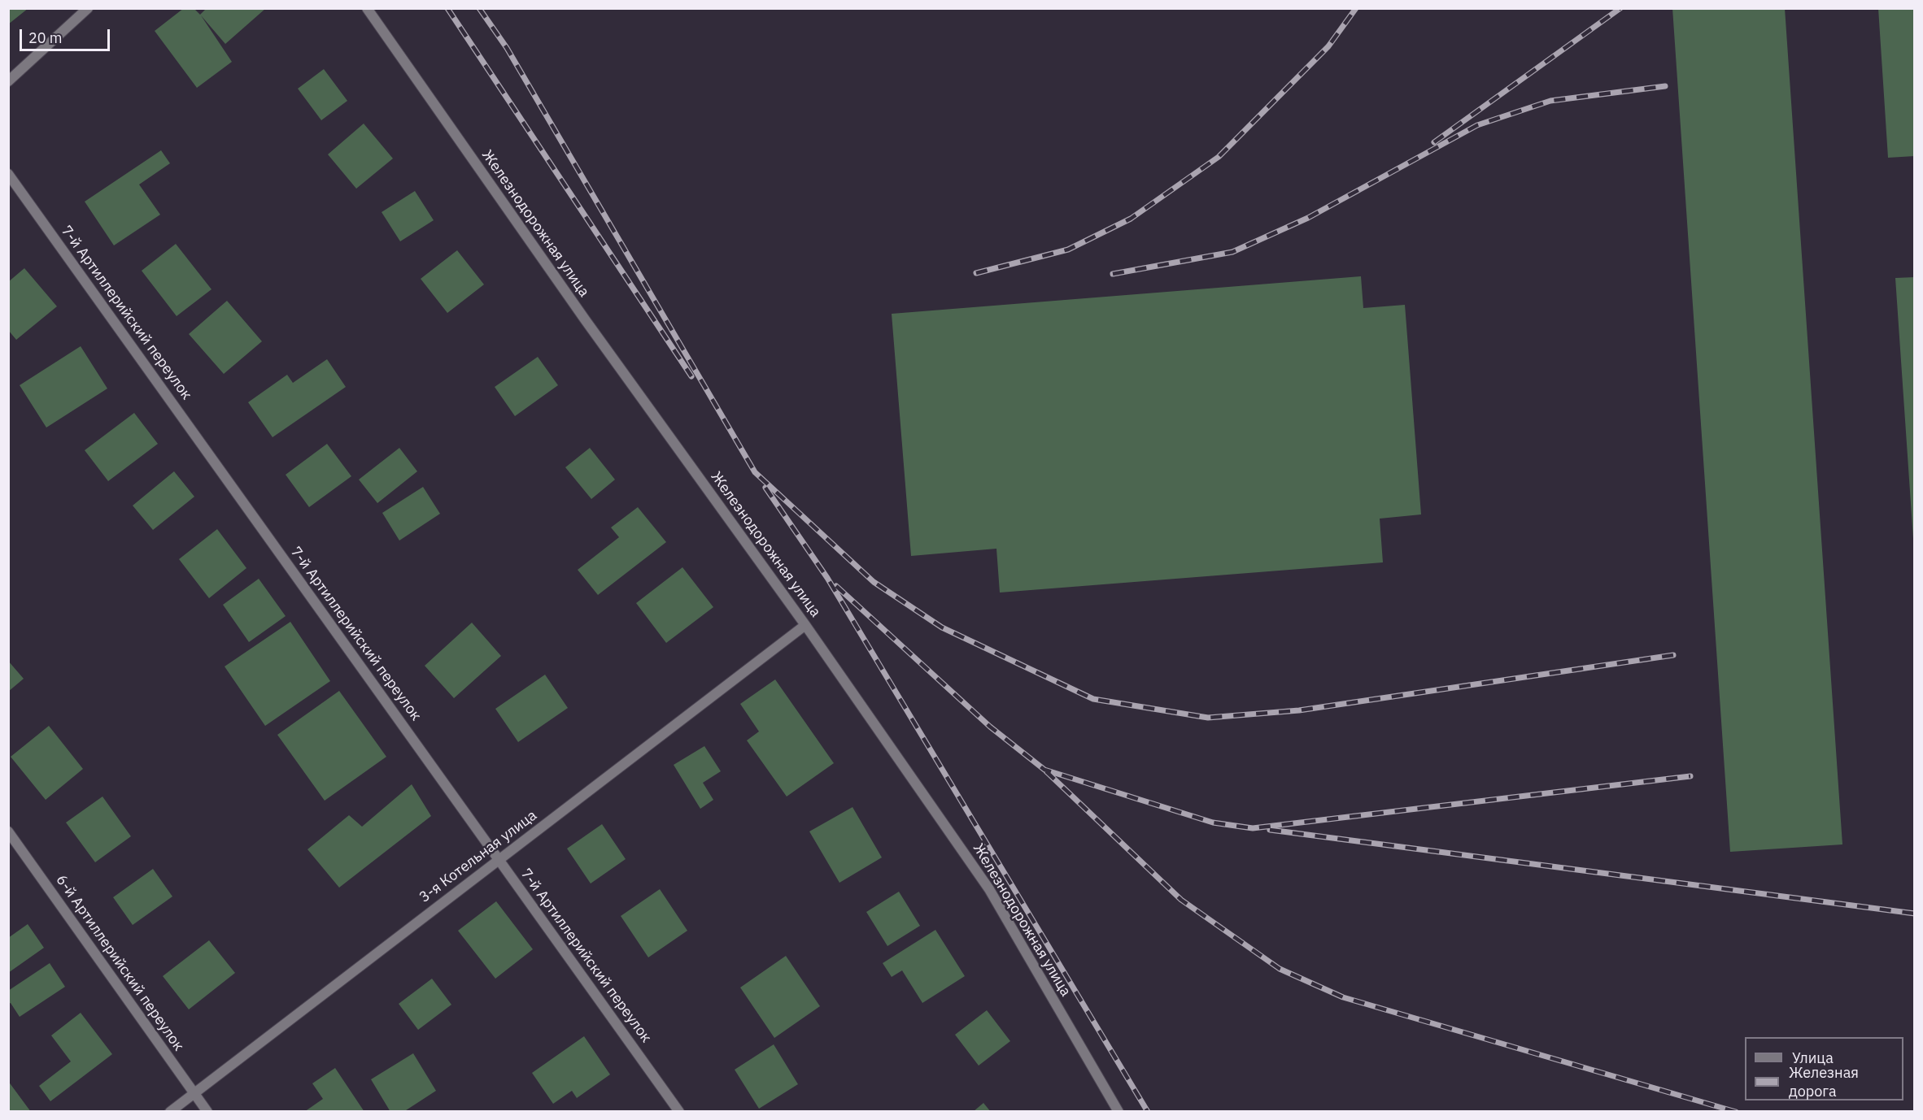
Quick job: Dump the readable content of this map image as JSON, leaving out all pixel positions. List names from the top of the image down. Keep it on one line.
{"streets":{"street":["Железнодорожная улица","7-й Артиллерийский переулок","3-я Котельная улица","6-й Артиллерийский переулок"]},"crossings":[["Железнодорожная улица","3-я Котельная улица"],["7-й Артиллерийский переулок","3-я Котельная улица"],["3-я Котельная улица","6-й Артиллерийский переулок"]],"legend":["Улица","Железная дорога"],"scale_bar":"20 m"}
